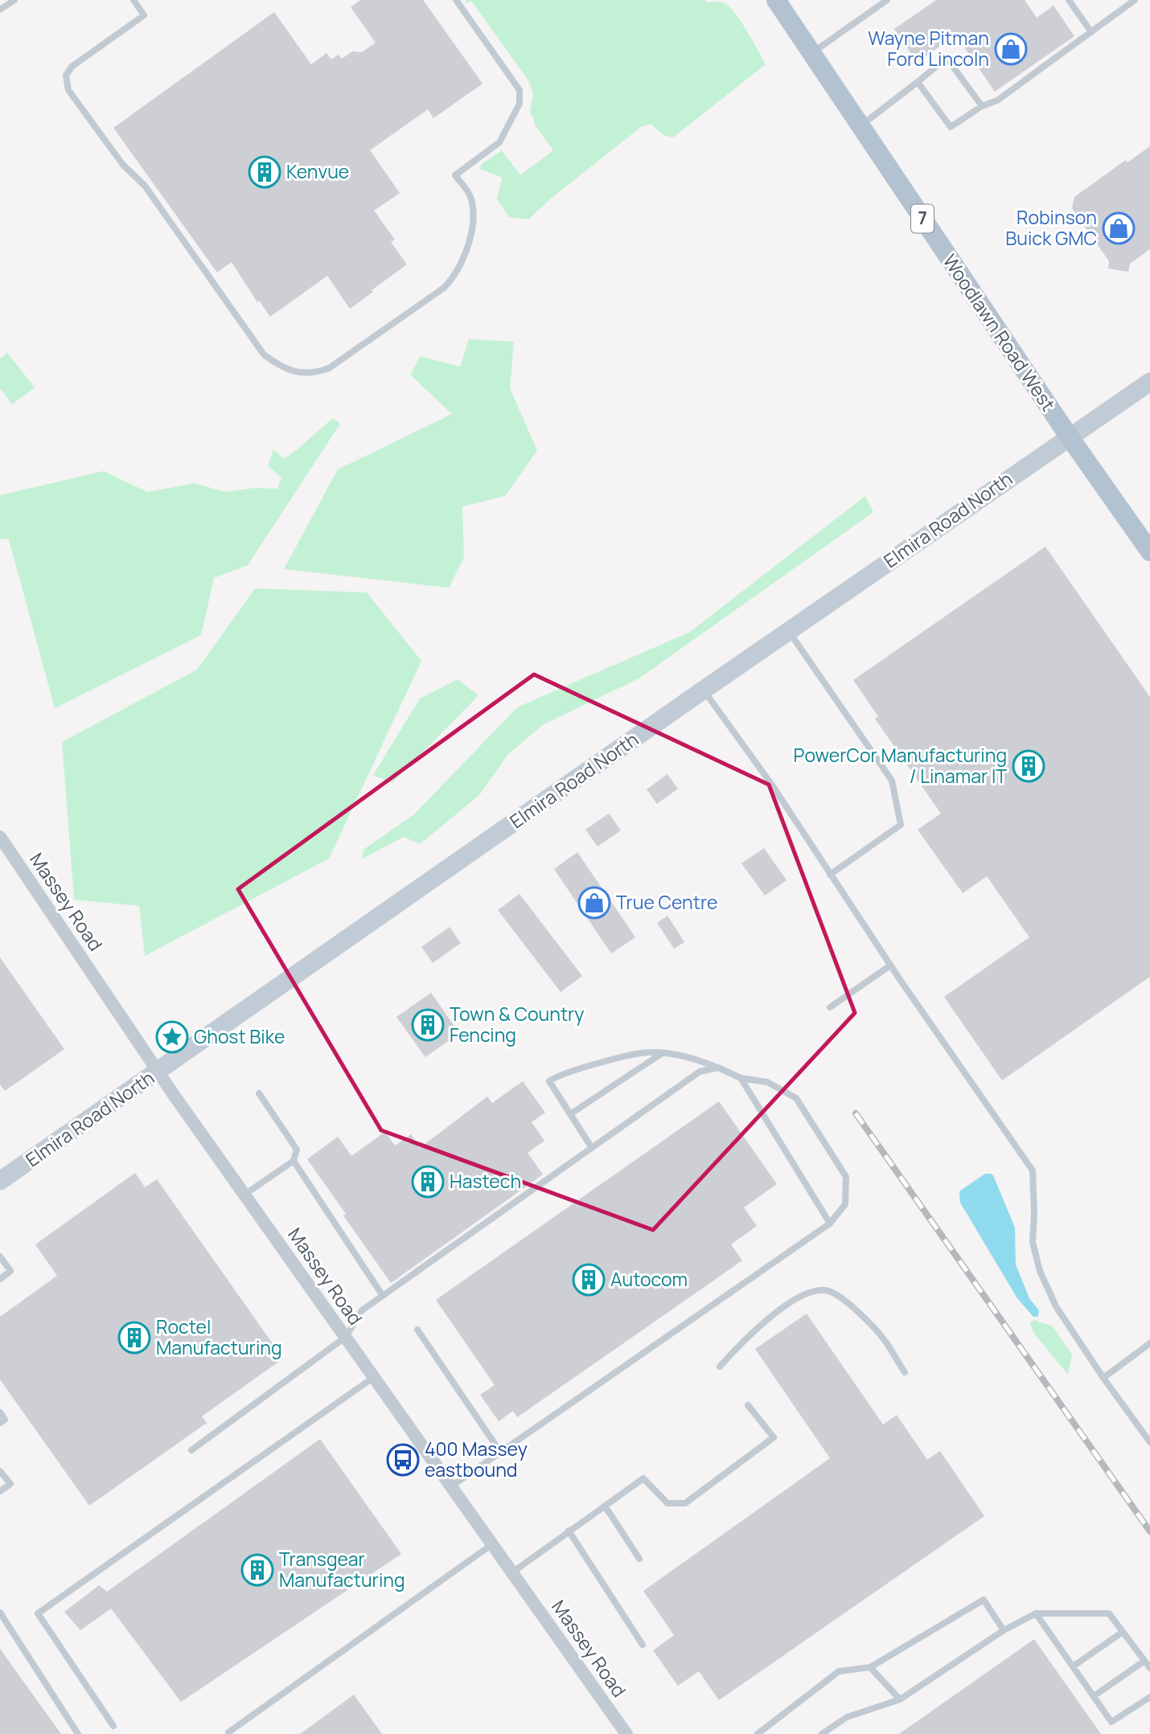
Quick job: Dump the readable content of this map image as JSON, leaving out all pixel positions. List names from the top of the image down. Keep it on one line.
{"streets":{"main road":["7","Woodlawn Road West","Elmira Road North"],"street":["Massey Road"]},"crossings":[["Woodlawn Road West","Elmira Road North"],["Elmira Road North","Massey Road"]],"places":{"shop":["Wayne Pitman Ford Lincoln","Robinson Buick GMC","True Centre"],"building":["Kenvue","PowerCor Manufacturing / Linamar IT","Town & Country Fencing","Hastech","Autocom","Roctel Manufacturing","Transgear Manufacturing"],"place":["Ghost Bike"],"bus stop":["400 Massey eastbound"]}}
